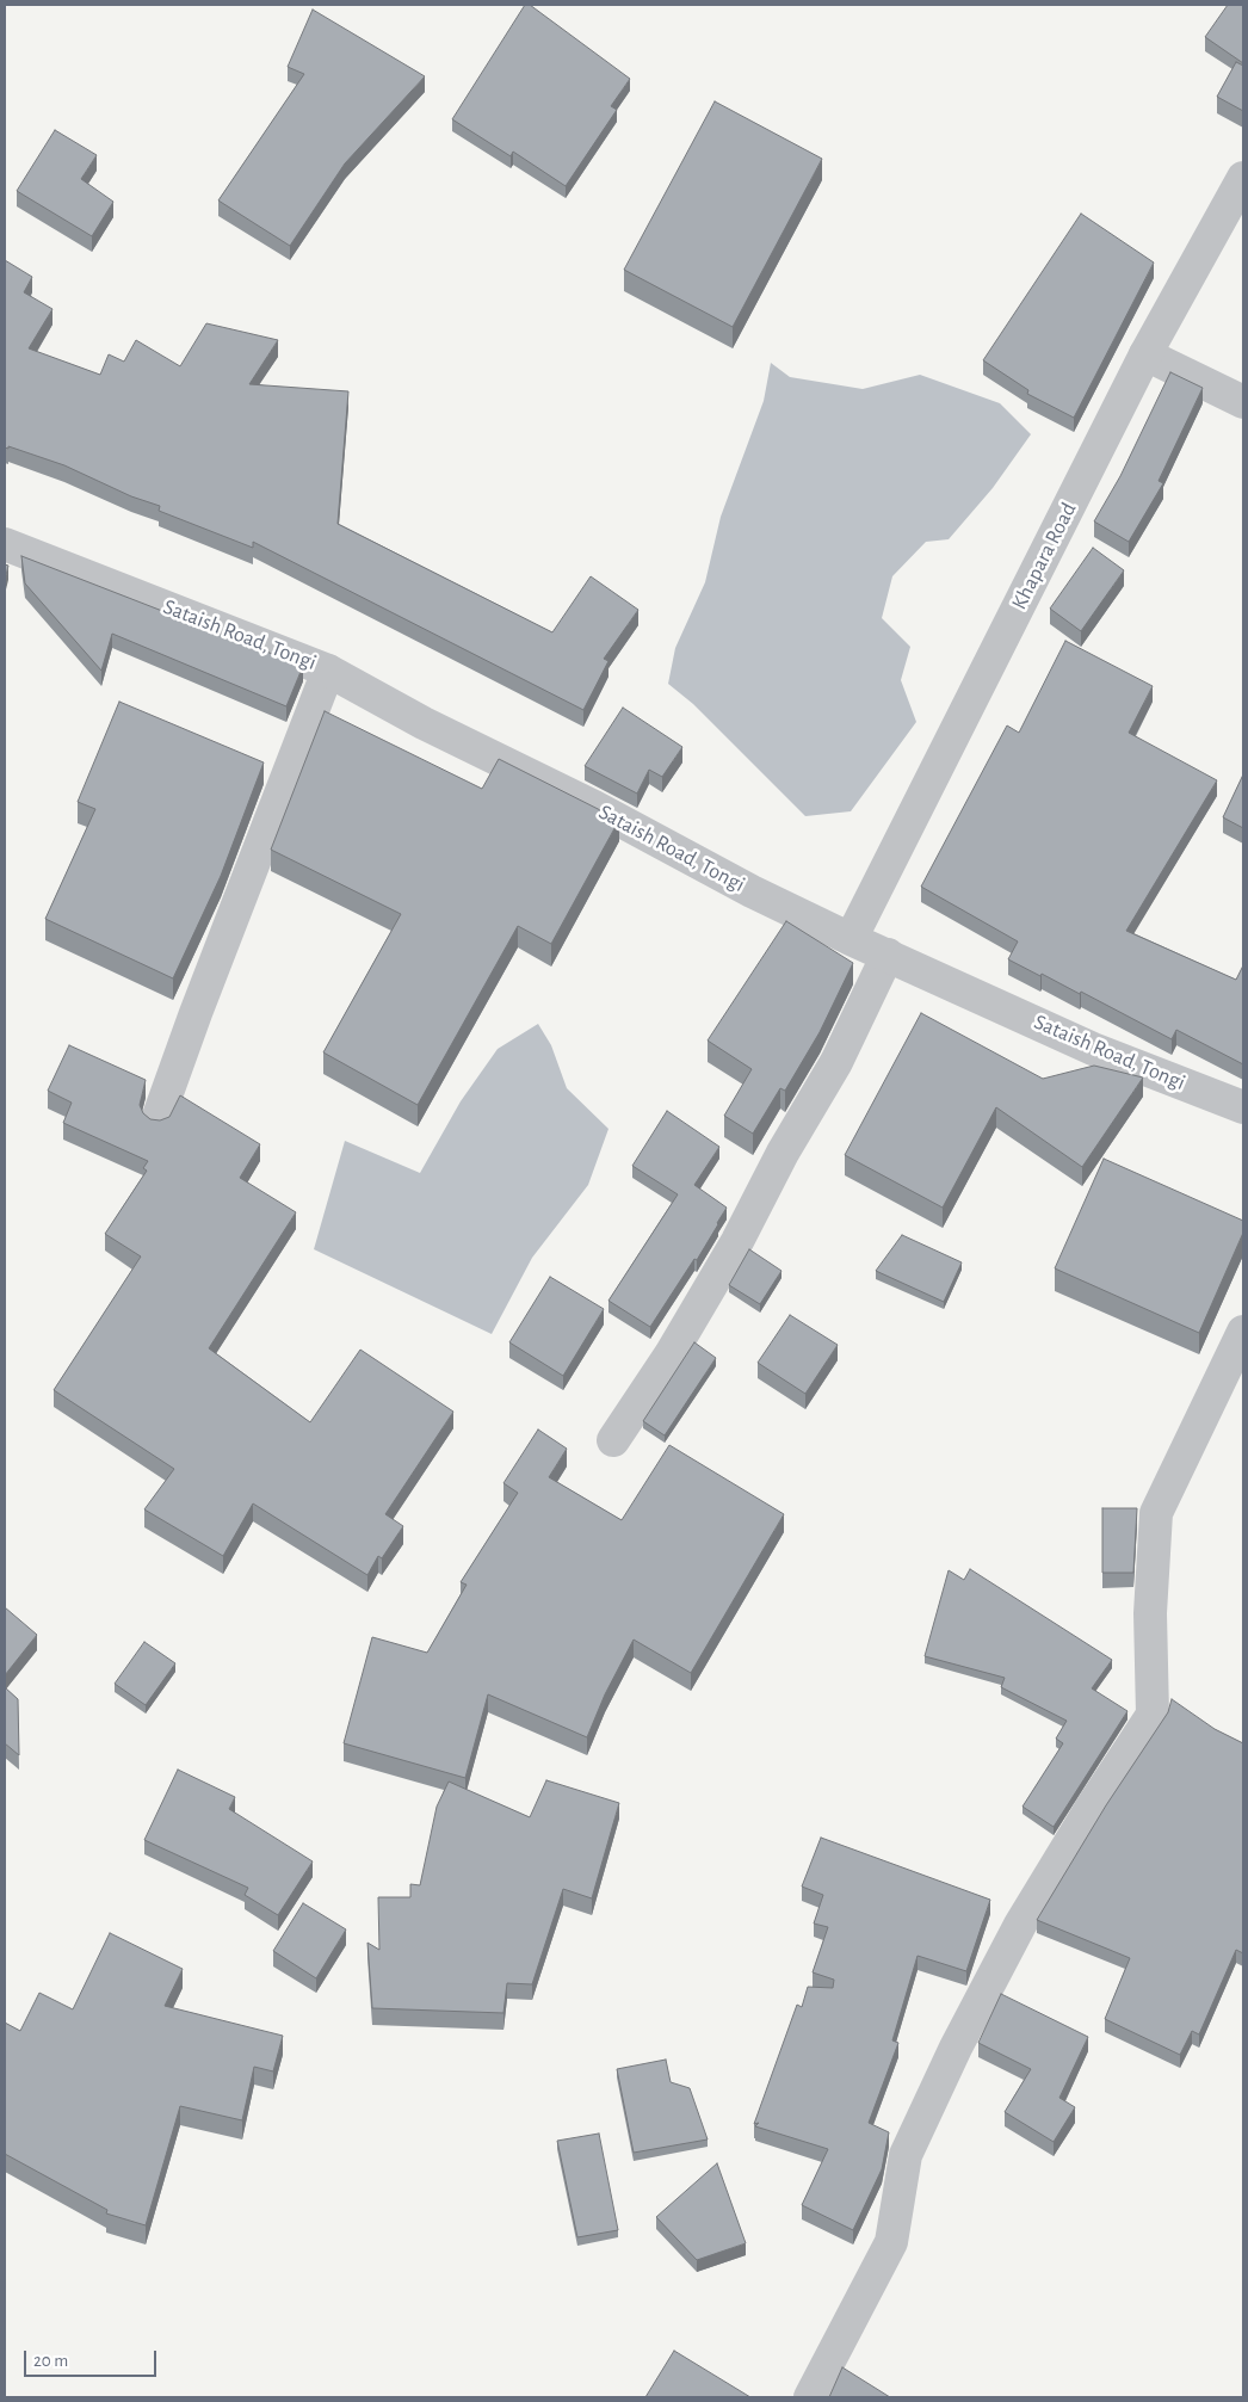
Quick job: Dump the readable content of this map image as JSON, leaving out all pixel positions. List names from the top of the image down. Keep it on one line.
{"streets":{"street":["Khapara Road","Sataish Road, Tongi"]},"crossings":[["Khapara Road","Sataish Road, Tongi"]],"scale_bar":"20 m"}
